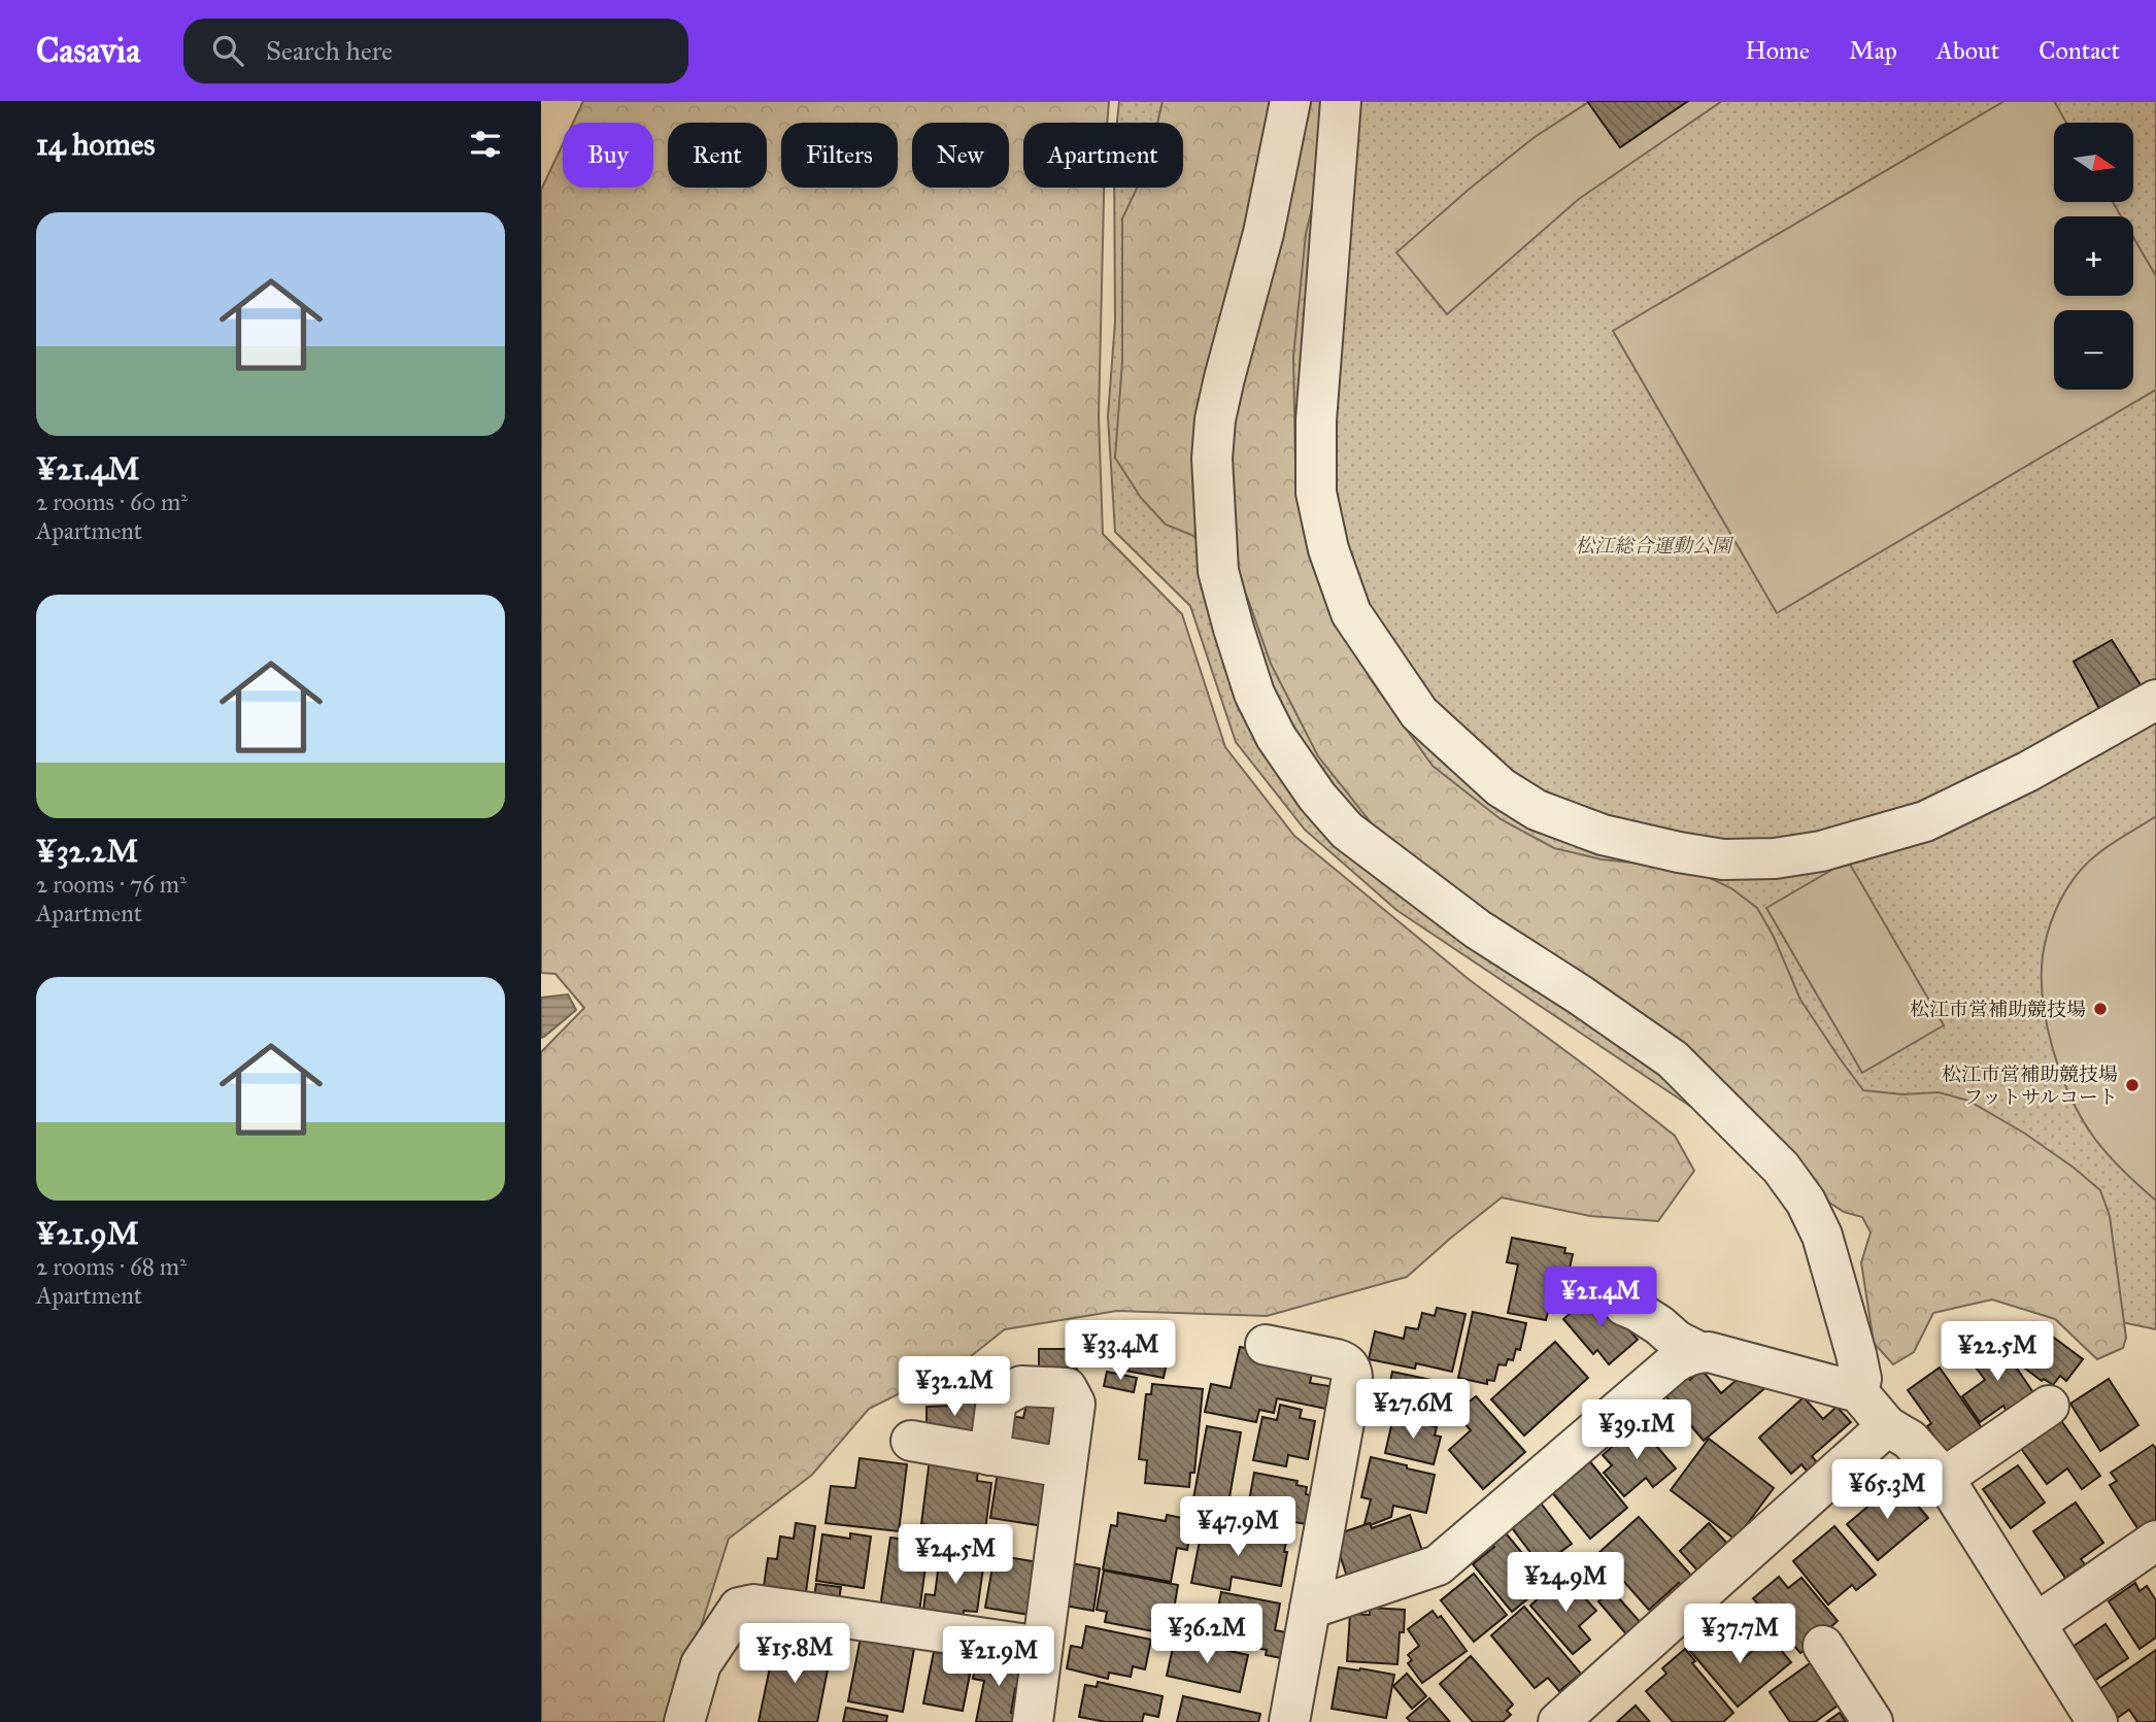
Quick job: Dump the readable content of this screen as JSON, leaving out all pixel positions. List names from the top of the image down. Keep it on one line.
{"parks":["松江総合運動公園"],"places":["松江市営補助競技場","松江市営補助競技場 フットサルコート"],"north":"right","page":{"header":"Casavia","search":"Search here","nav":["Home","Map","About","Contact"],"heading":"14 homes","map_buttons":["+","−"],"chip":["Buy","Rent","Filters","New","Apartment"],"list":[{"name":"¥21.4M","note":"2 rooms · 60 m² · Apartment"},{"name":"¥32.2M","note":"2 rooms · 76 m² · Apartment"},{"name":"¥21.9M","note":"2 rooms · 68 m² · Apartment"}],"price":["¥21.4M","¥33.4M","¥22.5M","¥32.2M","¥27.6M","¥39.1M","¥65.3M","¥47.9M","¥24.5M","¥24.9M","¥36.2M","¥37.7M","¥15.8M","¥21.9M"]}}
